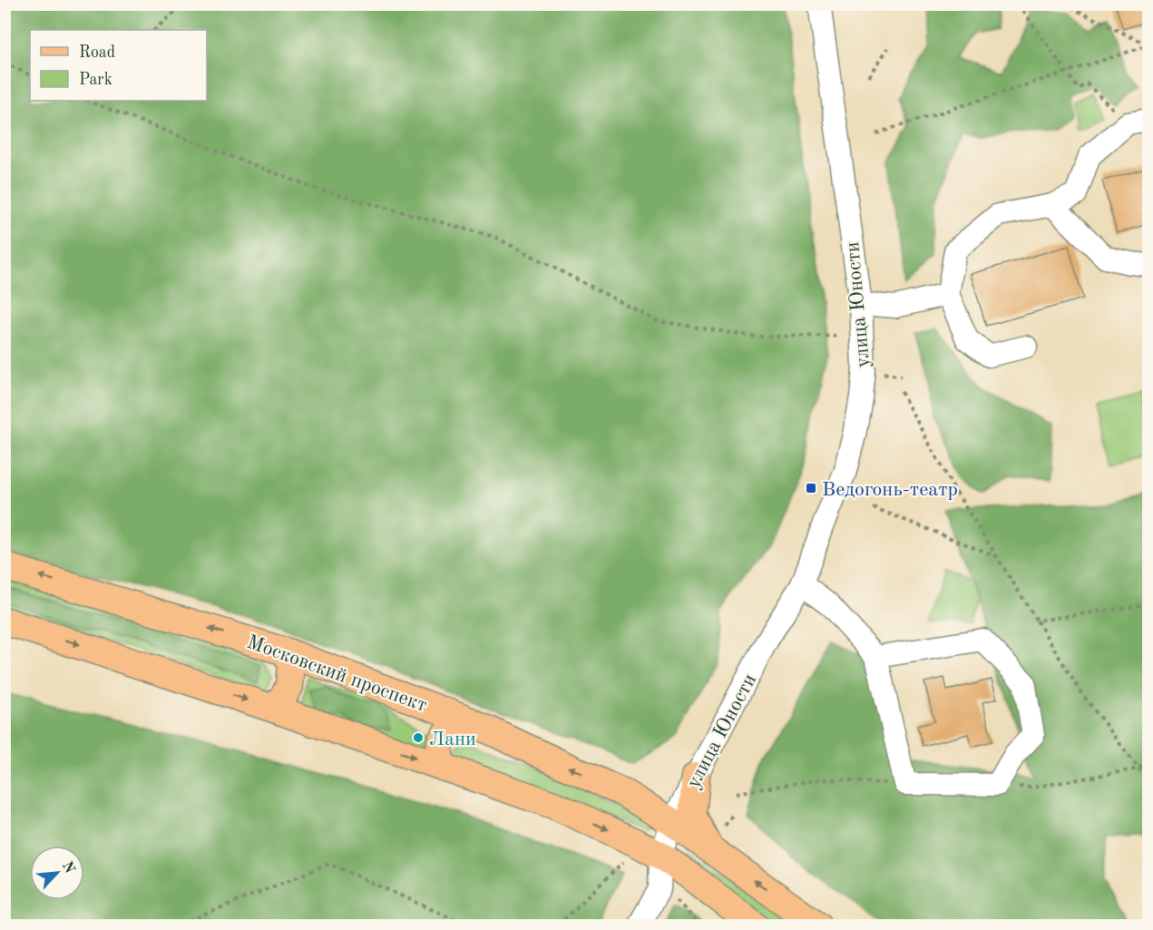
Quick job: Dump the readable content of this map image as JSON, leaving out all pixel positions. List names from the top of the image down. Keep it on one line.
{"streets":{"main road":["Московский проспект"],"street":["улица Юности"]},"crossings":[["улица Юности","Московский проспект"]],"places":{"transit":["Ведогонь-театр"],"other":["Лани"]},"legend":["Road","Park"],"north":"top right"}
